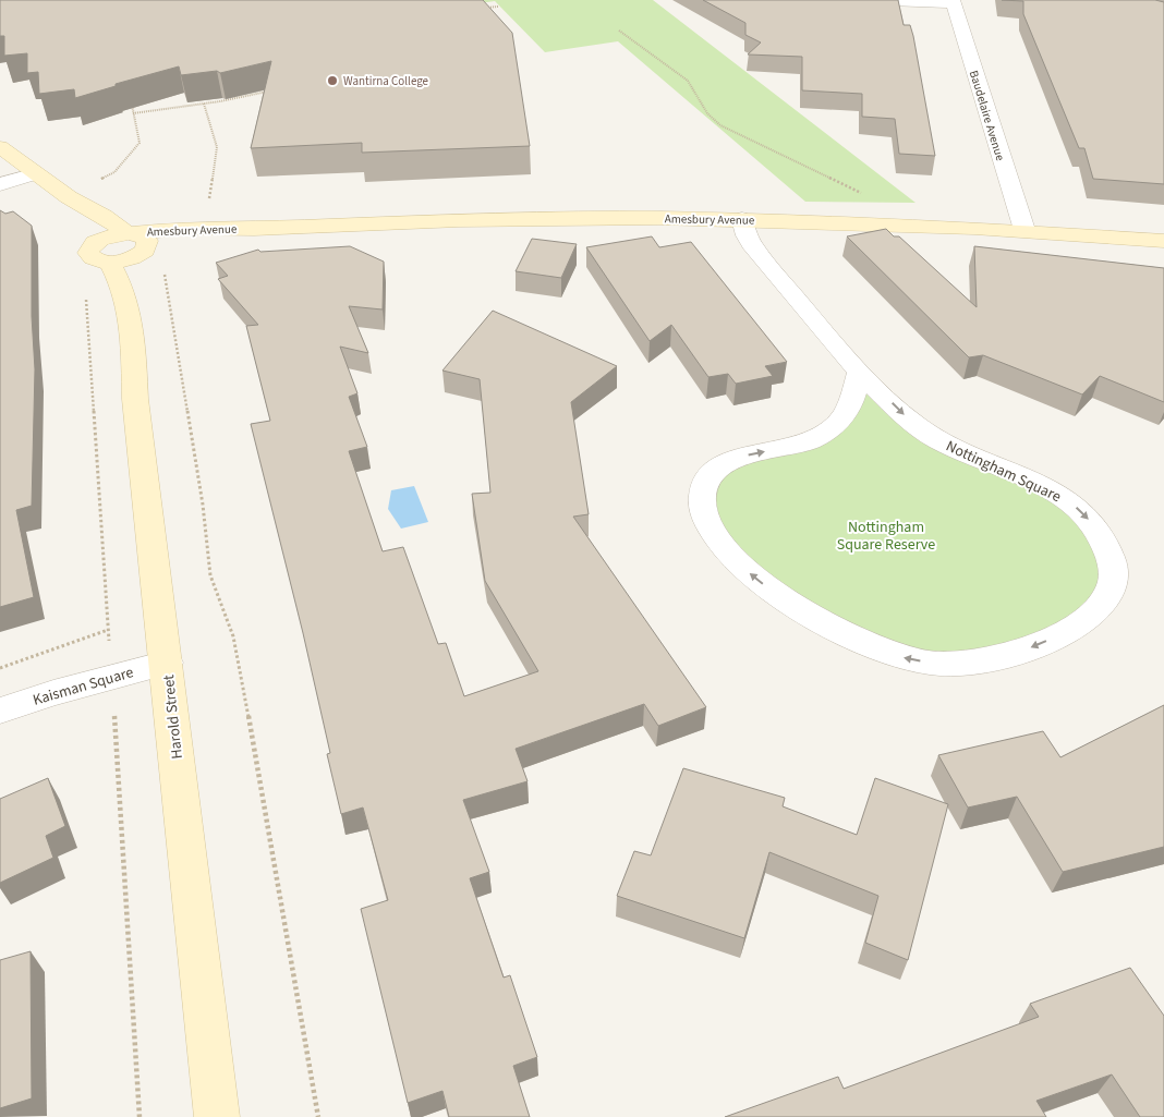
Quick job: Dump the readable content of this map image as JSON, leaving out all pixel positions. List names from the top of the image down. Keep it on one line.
{"streets":{"street":["Baudelaire Avenue","Amesbury Avenue","Nottingham Square","Kaisman Square","Harold Street"]},"crossings":[["Baudelaire Avenue","Amesbury Avenue"],["Amesbury Avenue","Nottingham Square"],["Amesbury Avenue","Harold Street"],["Kaisman Square","Harold Street"]],"parks":["Nottingham Square Reserve"],"places":["Wantirna College"]}
